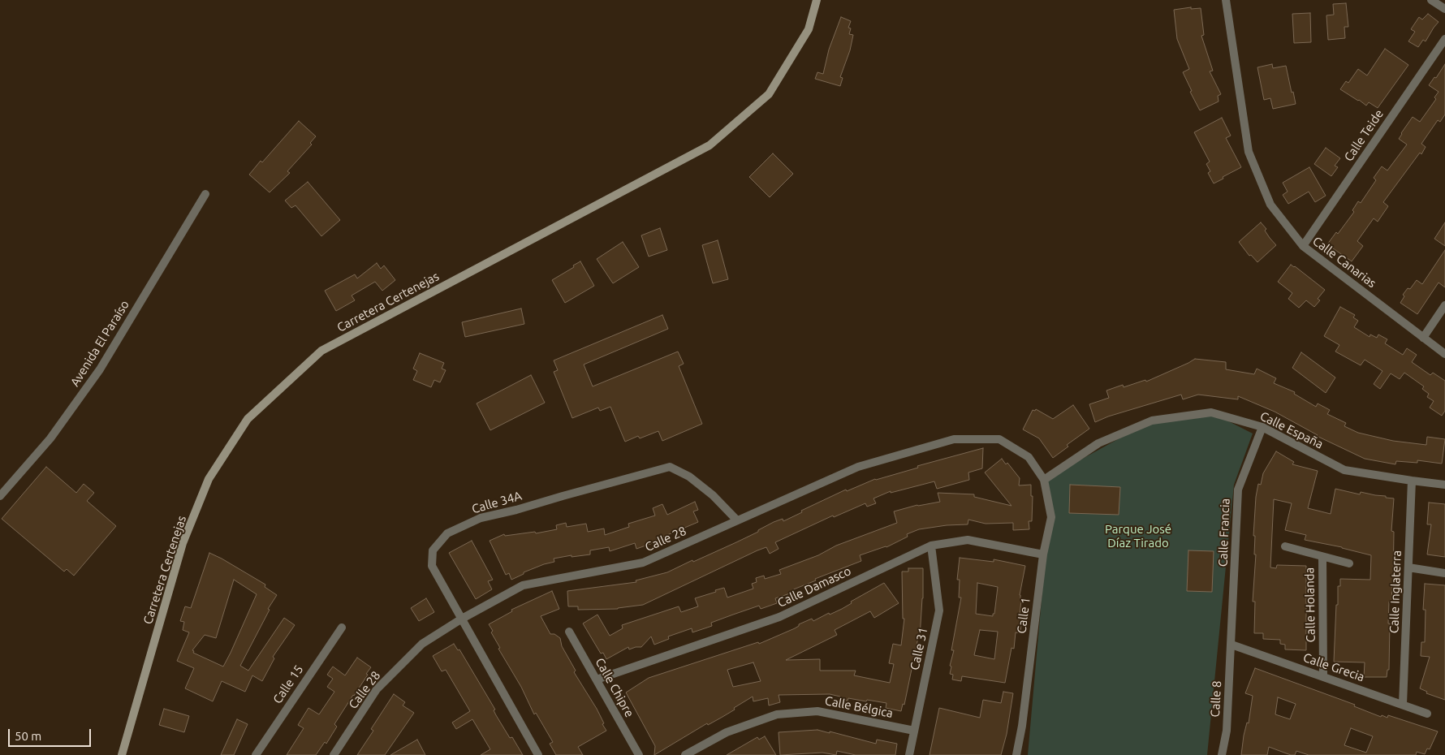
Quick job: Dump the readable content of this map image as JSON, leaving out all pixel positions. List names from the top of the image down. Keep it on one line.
{"streets":{"main road":["Carretera Certenejas"],"street":["Calle Teide","Calle Canarias","Avenida El Paraíso","Calle España","Calle 34A","Calle Francia","Calle 28","Calle Damasco","Calle Inglaterra","Calle Holanda","Calle 1","Calle 31","Calle Grecia","Calle 15","Calle Chipre","Calle 8","Calle Bélgica"]},"crossings":[["Calle Teide","Calle Canarias"],["Calle España","Calle Francia"],["Calle España","Calle 28"],["Calle España","Calle Inglaterra"],["Calle España","Calle 1"],["Calle 34A","Calle 28"],["Calle Francia","Calle Grecia"],["Calle Francia","Calle 8"],["Calle 28","Calle 1"],["Calle Damasco","Calle 1"],["Calle Damasco","Calle 31"],["Calle Damasco","Calle Chipre"],["Calle Inglaterra","Calle Grecia"],["Calle Holanda","Calle Grecia"],["Calle 31","Calle Bélgica"],["Calle Grecia","Calle 8"]],"parks":["Parque José Díaz Tirado"],"scale_bar":"50 m"}
